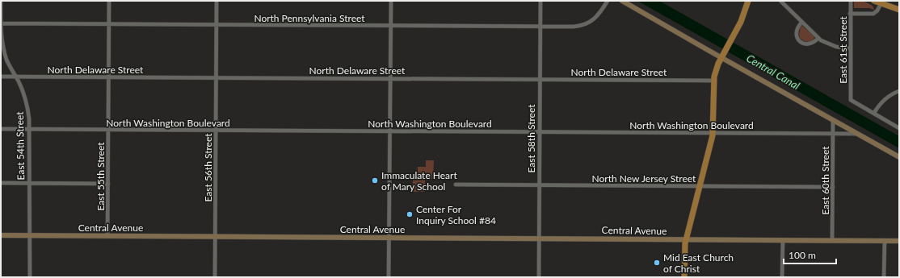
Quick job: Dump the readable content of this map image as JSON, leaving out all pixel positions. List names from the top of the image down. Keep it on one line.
{"streets":{"main road":["Central Avenue"],"street":["North Pennsylvania Street","East 61st Street","North Delaware Street","North Washington Boulevard","East 58th Street","East 54th Street","East 56th Street","East 55th Street","North New Jersey Street","East 60th Street"]},"crossings":[["North Pennsylvania Street","East 58th Street"],["North Pennsylvania Street","East 54th Street"],["North Pennsylvania Street","East 56th Street"],["North Pennsylvania Street","East 55th Street"],["North Delaware Street","East 58th Street"],["North Delaware Street","East 54th Street"],["North Delaware Street","East 56th Street"],["North Delaware Street","East 55th Street"],["North Washington Boulevard","East 58th Street"],["North Washington Boulevard","East 54th Street"],["North Washington Boulevard","East 56th Street"],["North Washington Boulevard","East 55th Street"],["North Washington Boulevard","East 60th Street"],["East 58th Street","North New Jersey Street"],["East 58th Street","Central Avenue"],["East 54th Street","Central Avenue"],["East 56th Street","Central Avenue"],["East 55th Street","Central Avenue"],["North New Jersey Street","East 60th Street"],["East 60th Street","Central Avenue"]],"water":["Central Canal"],"places":["Immaculate Heart of Mary School","Center For Inquiry School #84","Mid East Church of Christ"],"scale_bar":"100 m"}
